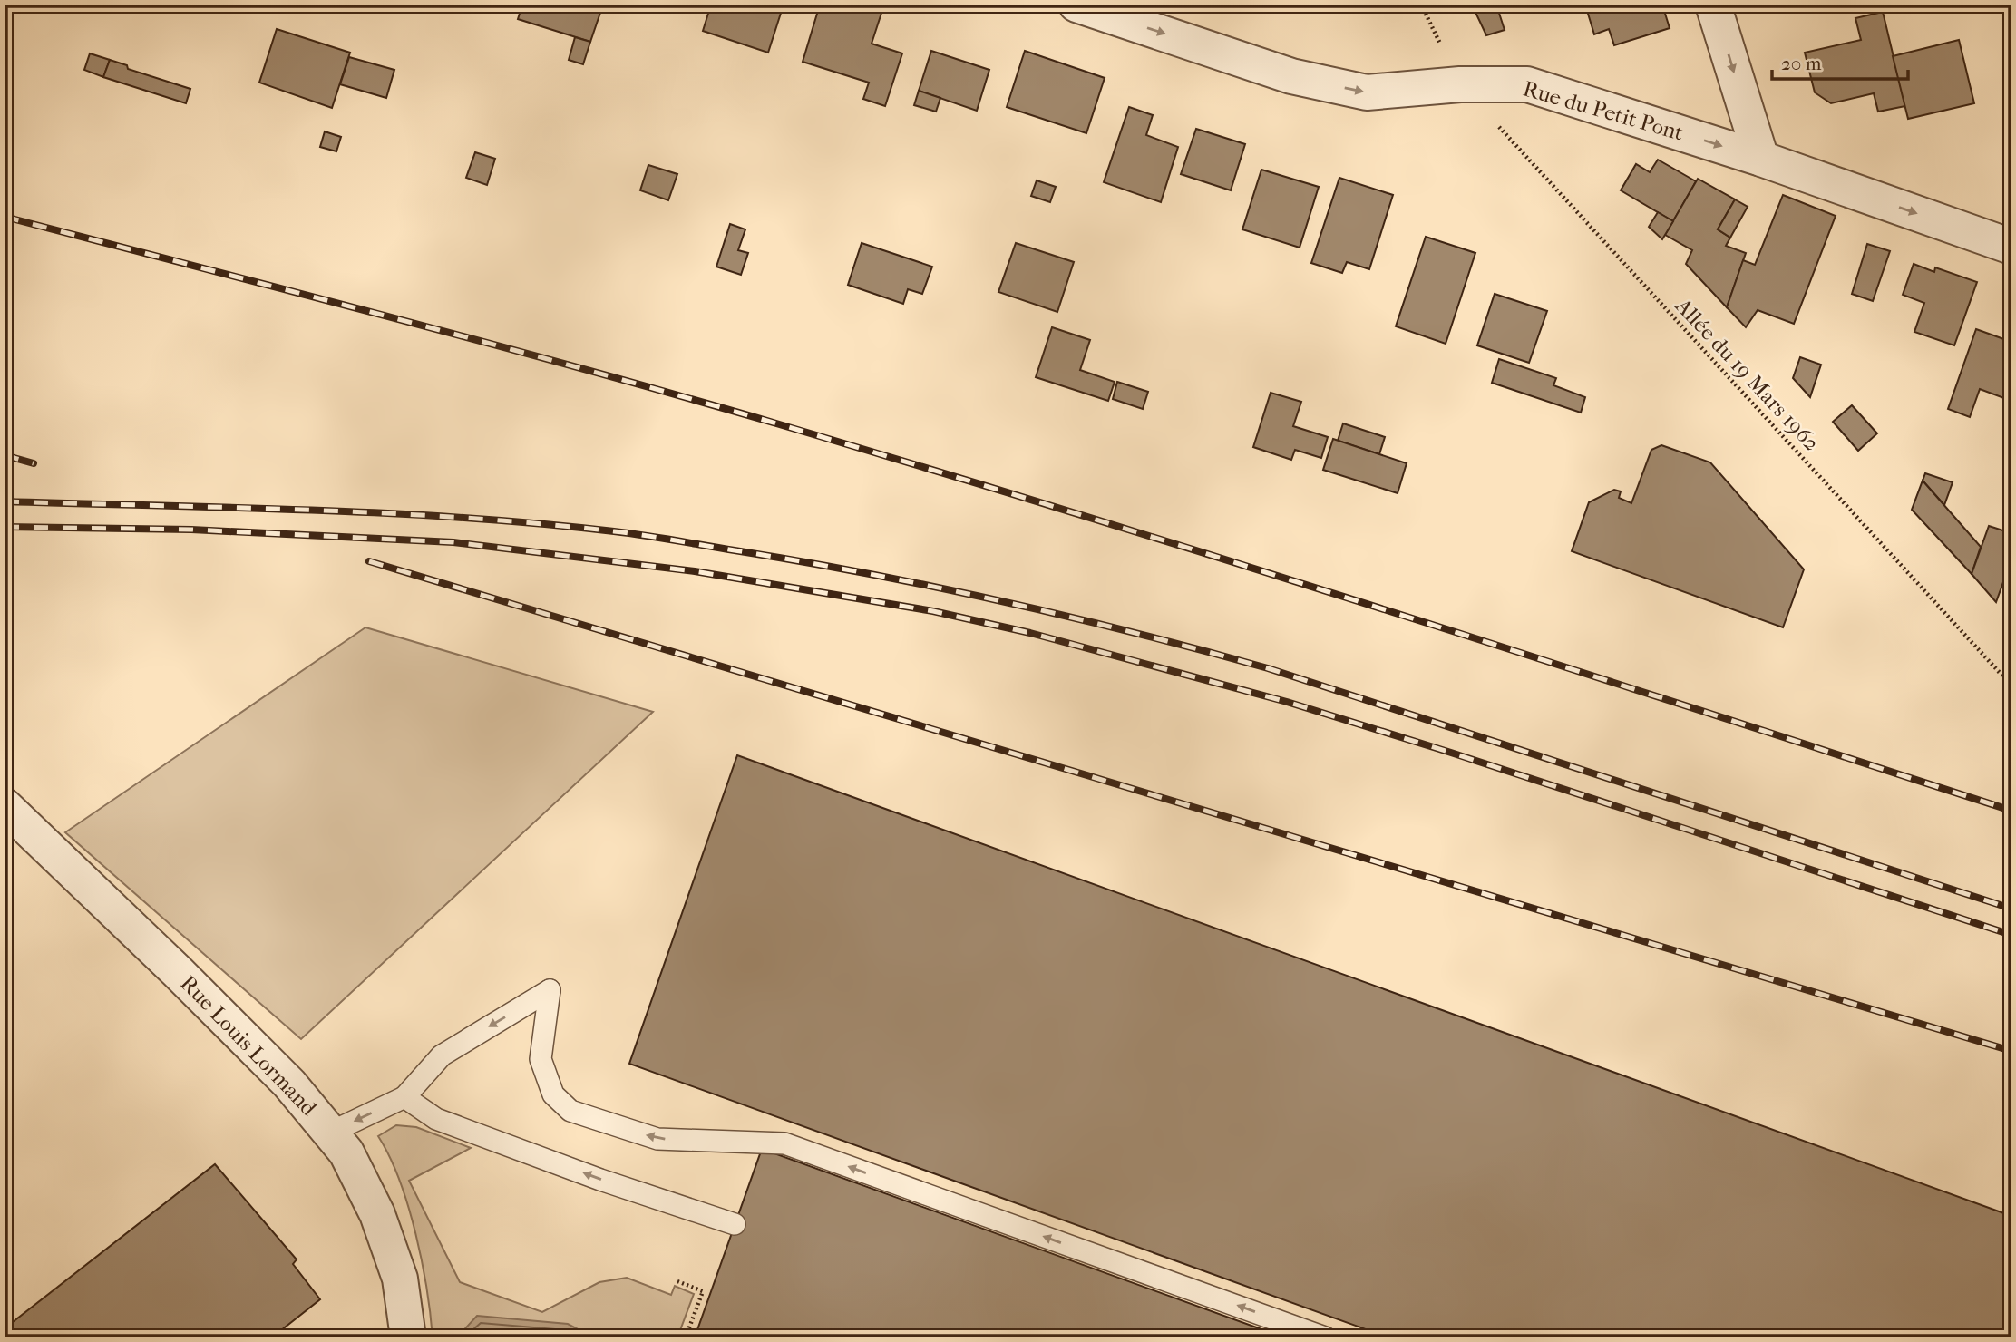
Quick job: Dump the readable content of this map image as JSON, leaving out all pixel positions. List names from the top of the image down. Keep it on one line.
{"streets":{"street":["Rue du Petit Pont","Rue Louis Lormand"],"path":["Allée du 19 Mars 1962"]},"crossings":[["Rue du Petit Pont","Allée du 19 Mars 1962"]],"one_way":["Rue du Petit Pont"],"scale_bar":"20 m"}
